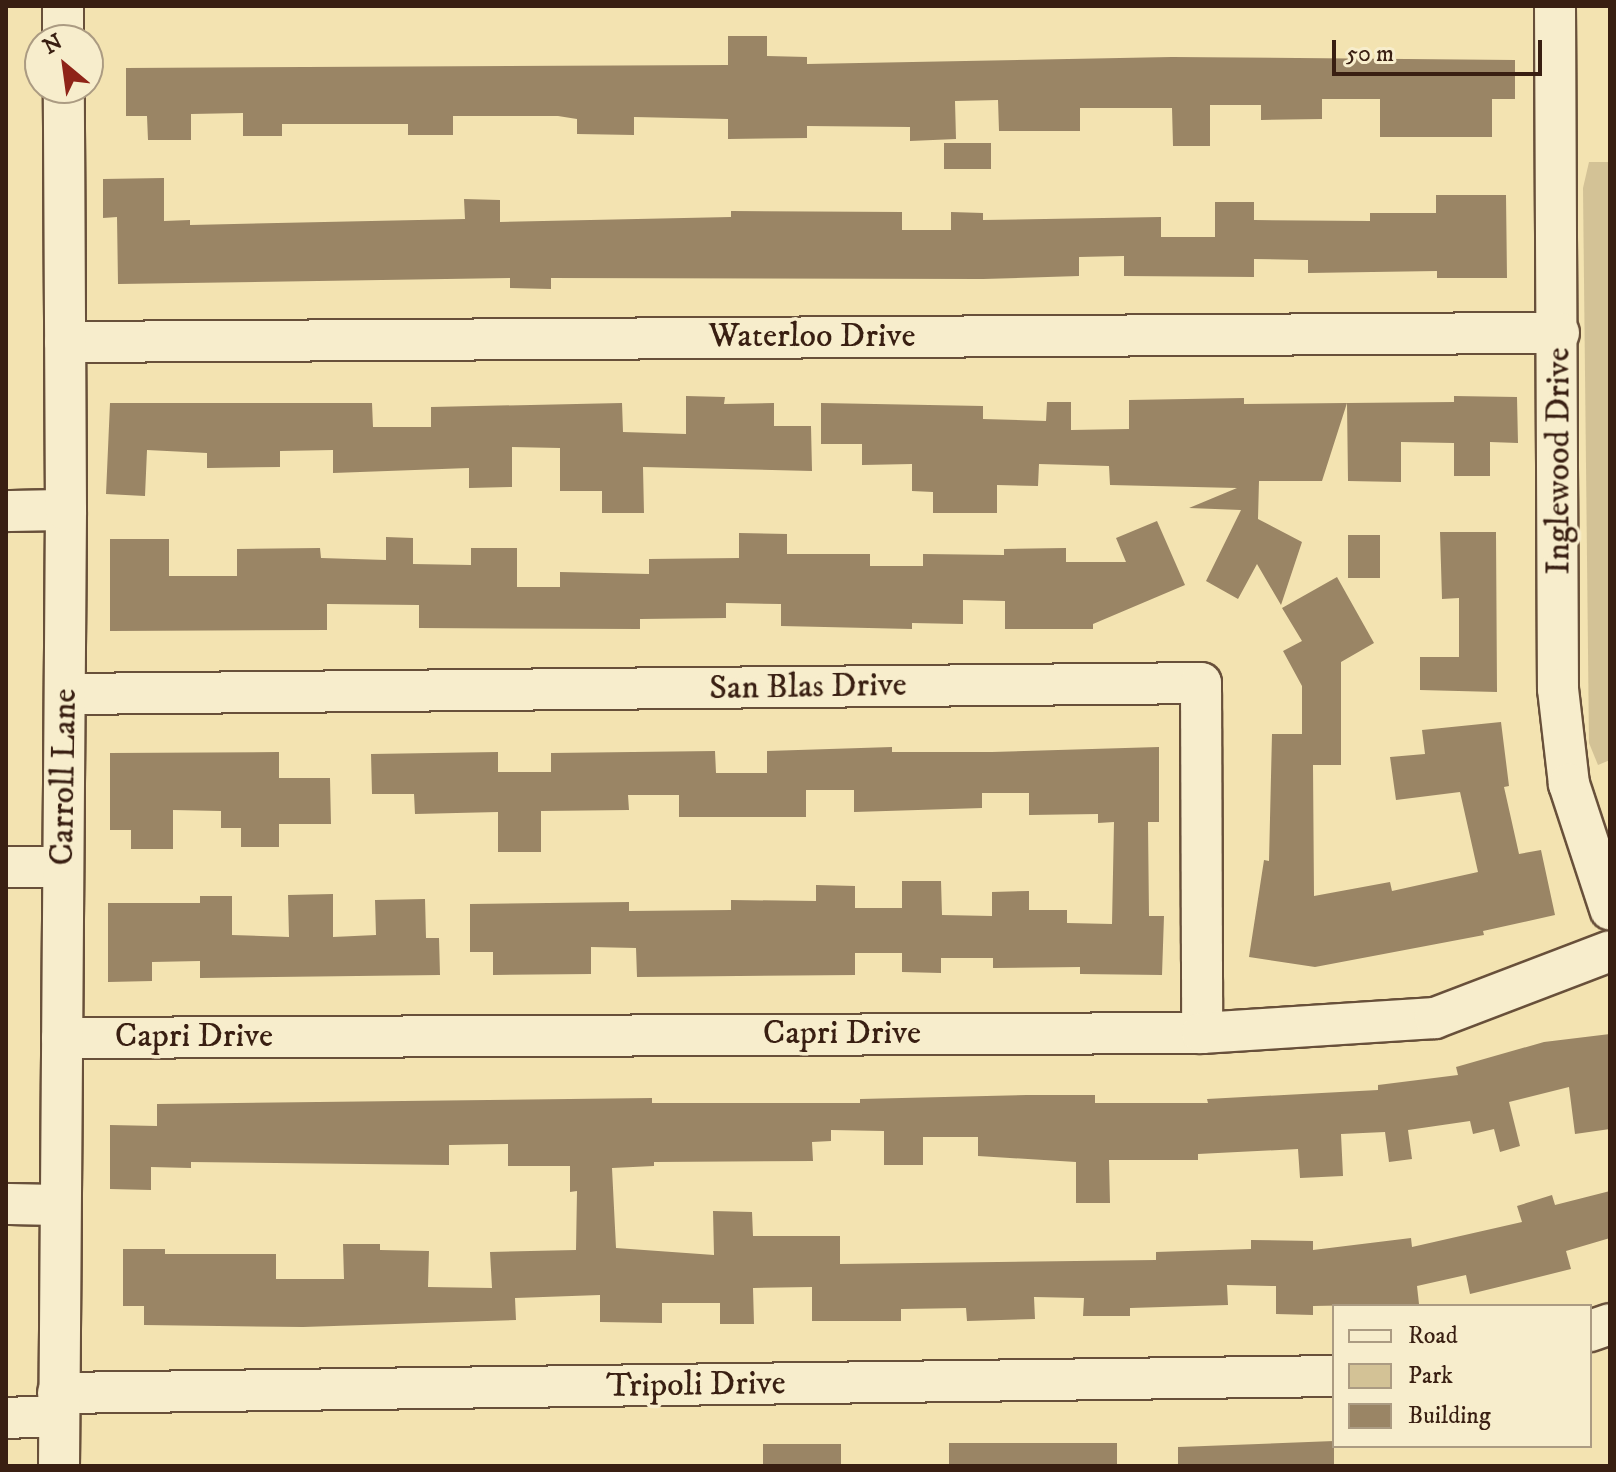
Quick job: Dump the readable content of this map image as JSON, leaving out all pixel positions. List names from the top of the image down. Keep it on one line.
{"streets":{"street":["Waterloo Drive","Inglewood Drive","San Blas Drive","Carroll Lane","Capri Drive","Tripoli Drive"]},"crossings":[["Waterloo Drive","Inglewood Drive"],["Waterloo Drive","Carroll Lane"],["San Blas Drive","Carroll Lane"],["San Blas Drive","Capri Drive"],["Carroll Lane","Capri Drive"],["Carroll Lane","Tripoli Drive"]],"legend":["Road","Park","Building"],"scale_bar":"50 m","north":"top left"}
